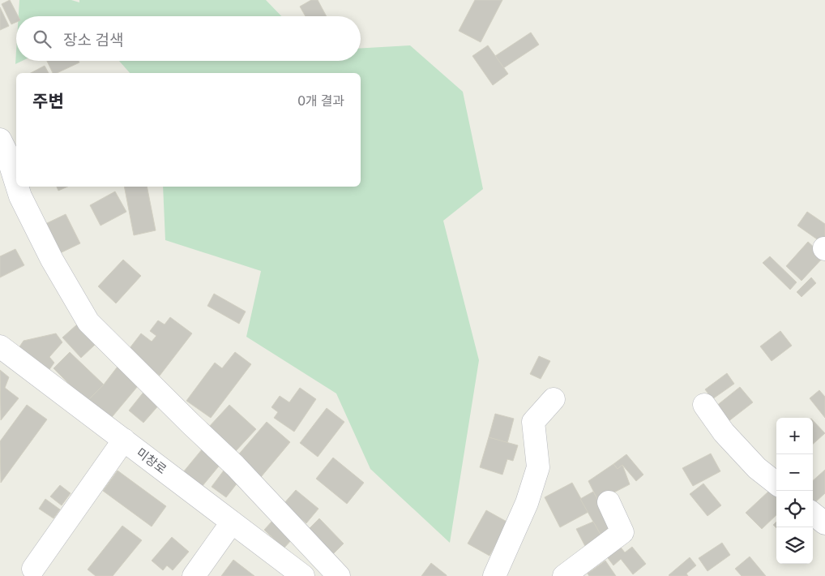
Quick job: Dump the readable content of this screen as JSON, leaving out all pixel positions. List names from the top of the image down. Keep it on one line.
{"streets":{"street":["미창로"]},"page":{"search":"장소 검색","heading":["주변","0개 결과"],"map_buttons":["+","−"]}}
